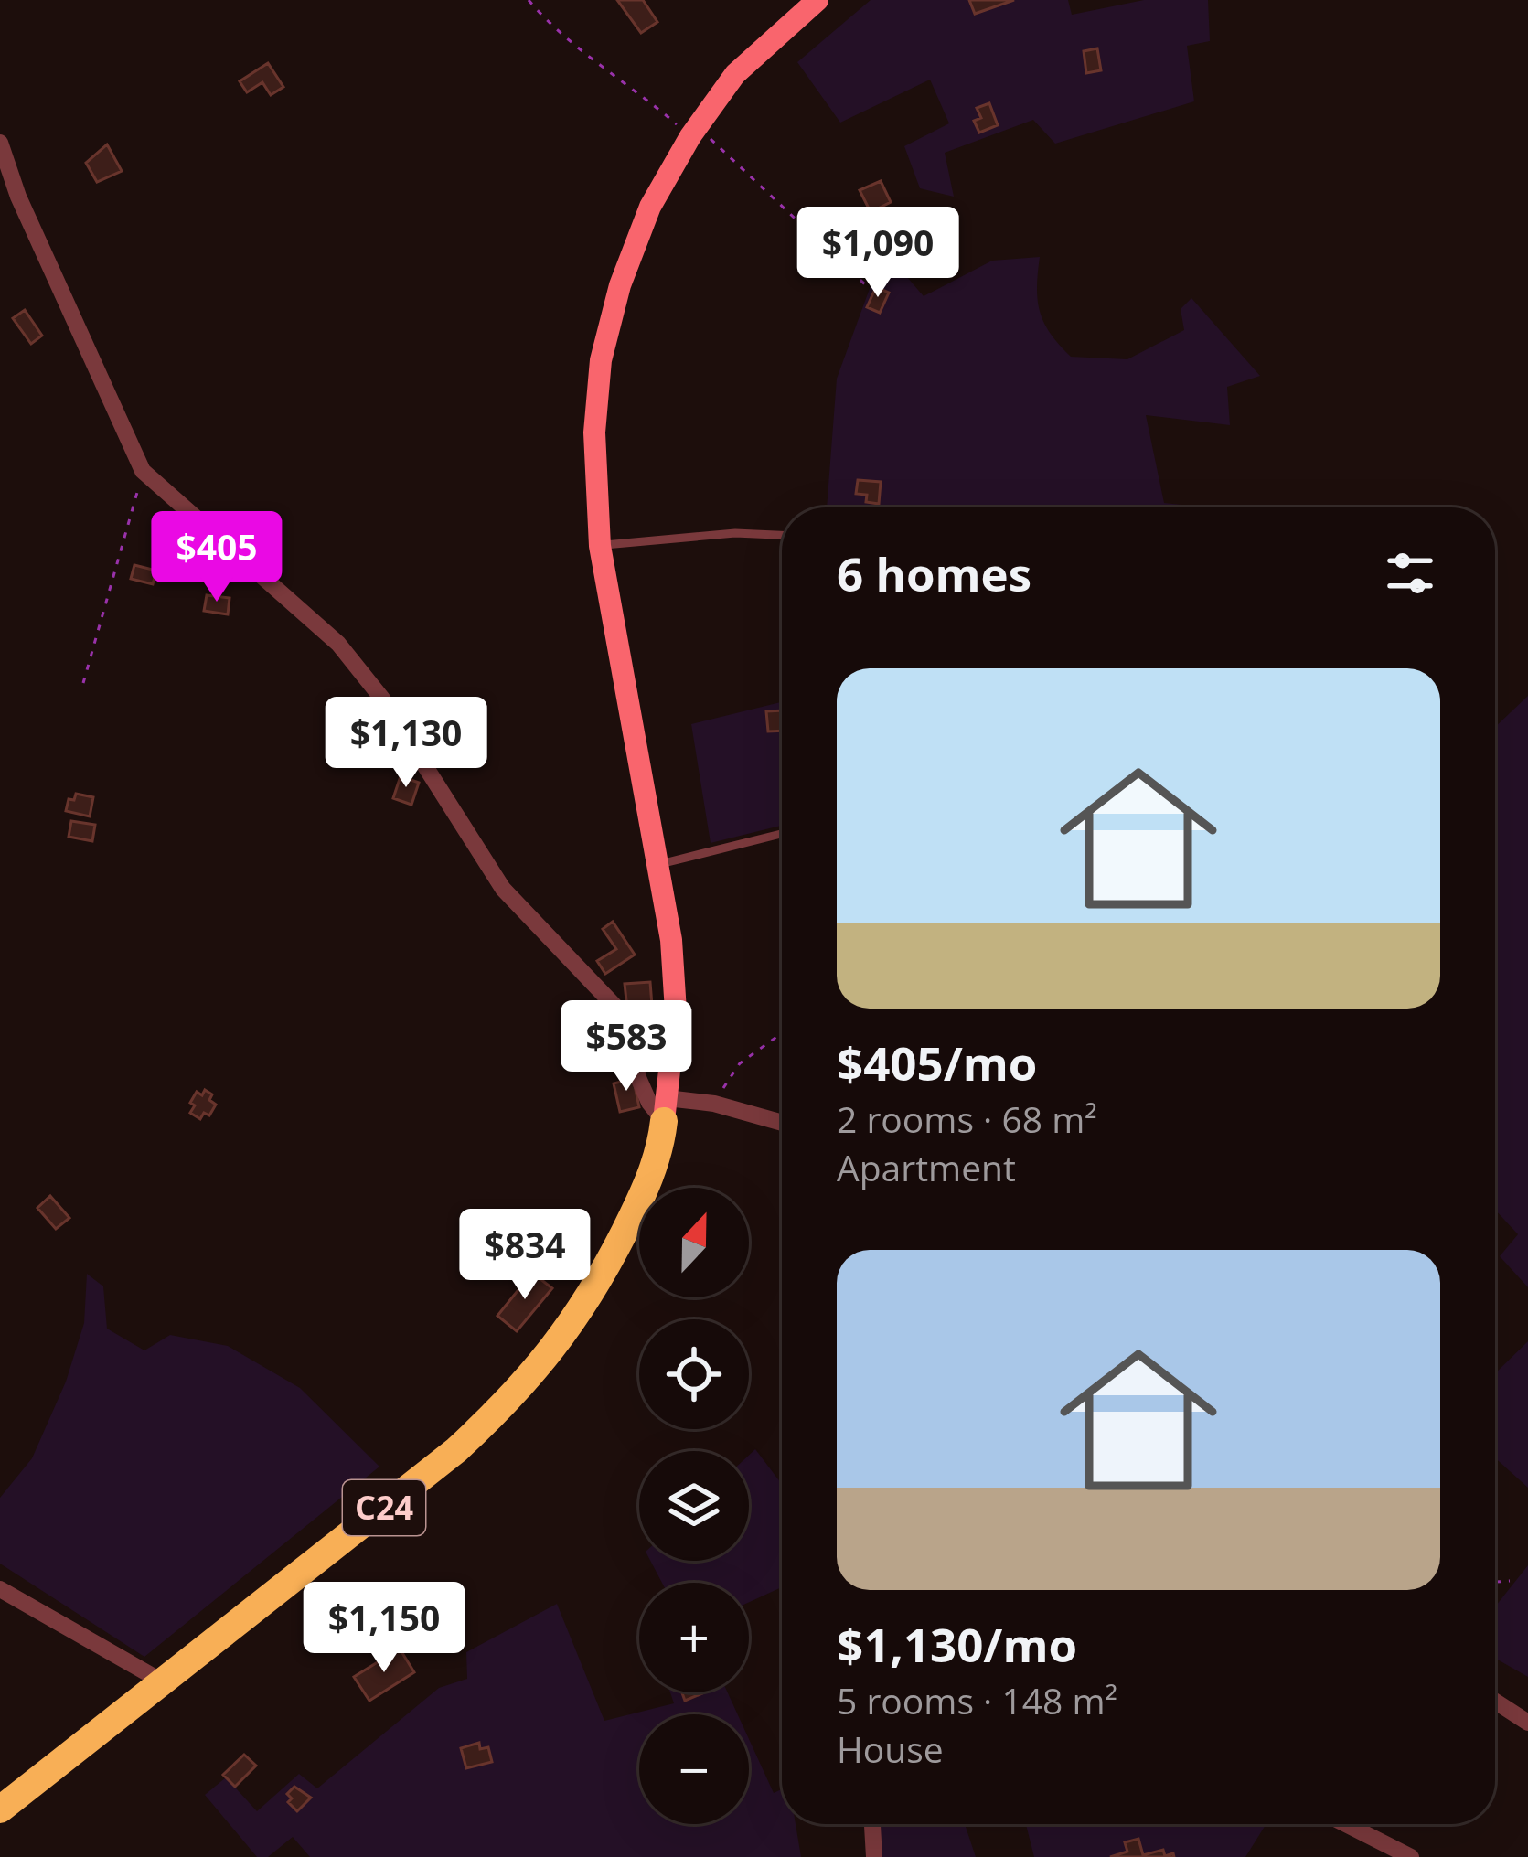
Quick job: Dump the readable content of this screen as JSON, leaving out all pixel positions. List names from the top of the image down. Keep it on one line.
{"streets":{"main road":["C24"]},"north":"top","page":{"price":["$1,090","$405","$1,130","$583","$834","$1,150"],"heading":"6 homes","list":[{"name":"$405/mo","note":"2 rooms · 68 m² · Apartment"},{"name":"$1,130/mo","note":"5 rooms · 148 m² · House"}],"map_buttons":["+","−"]}}
